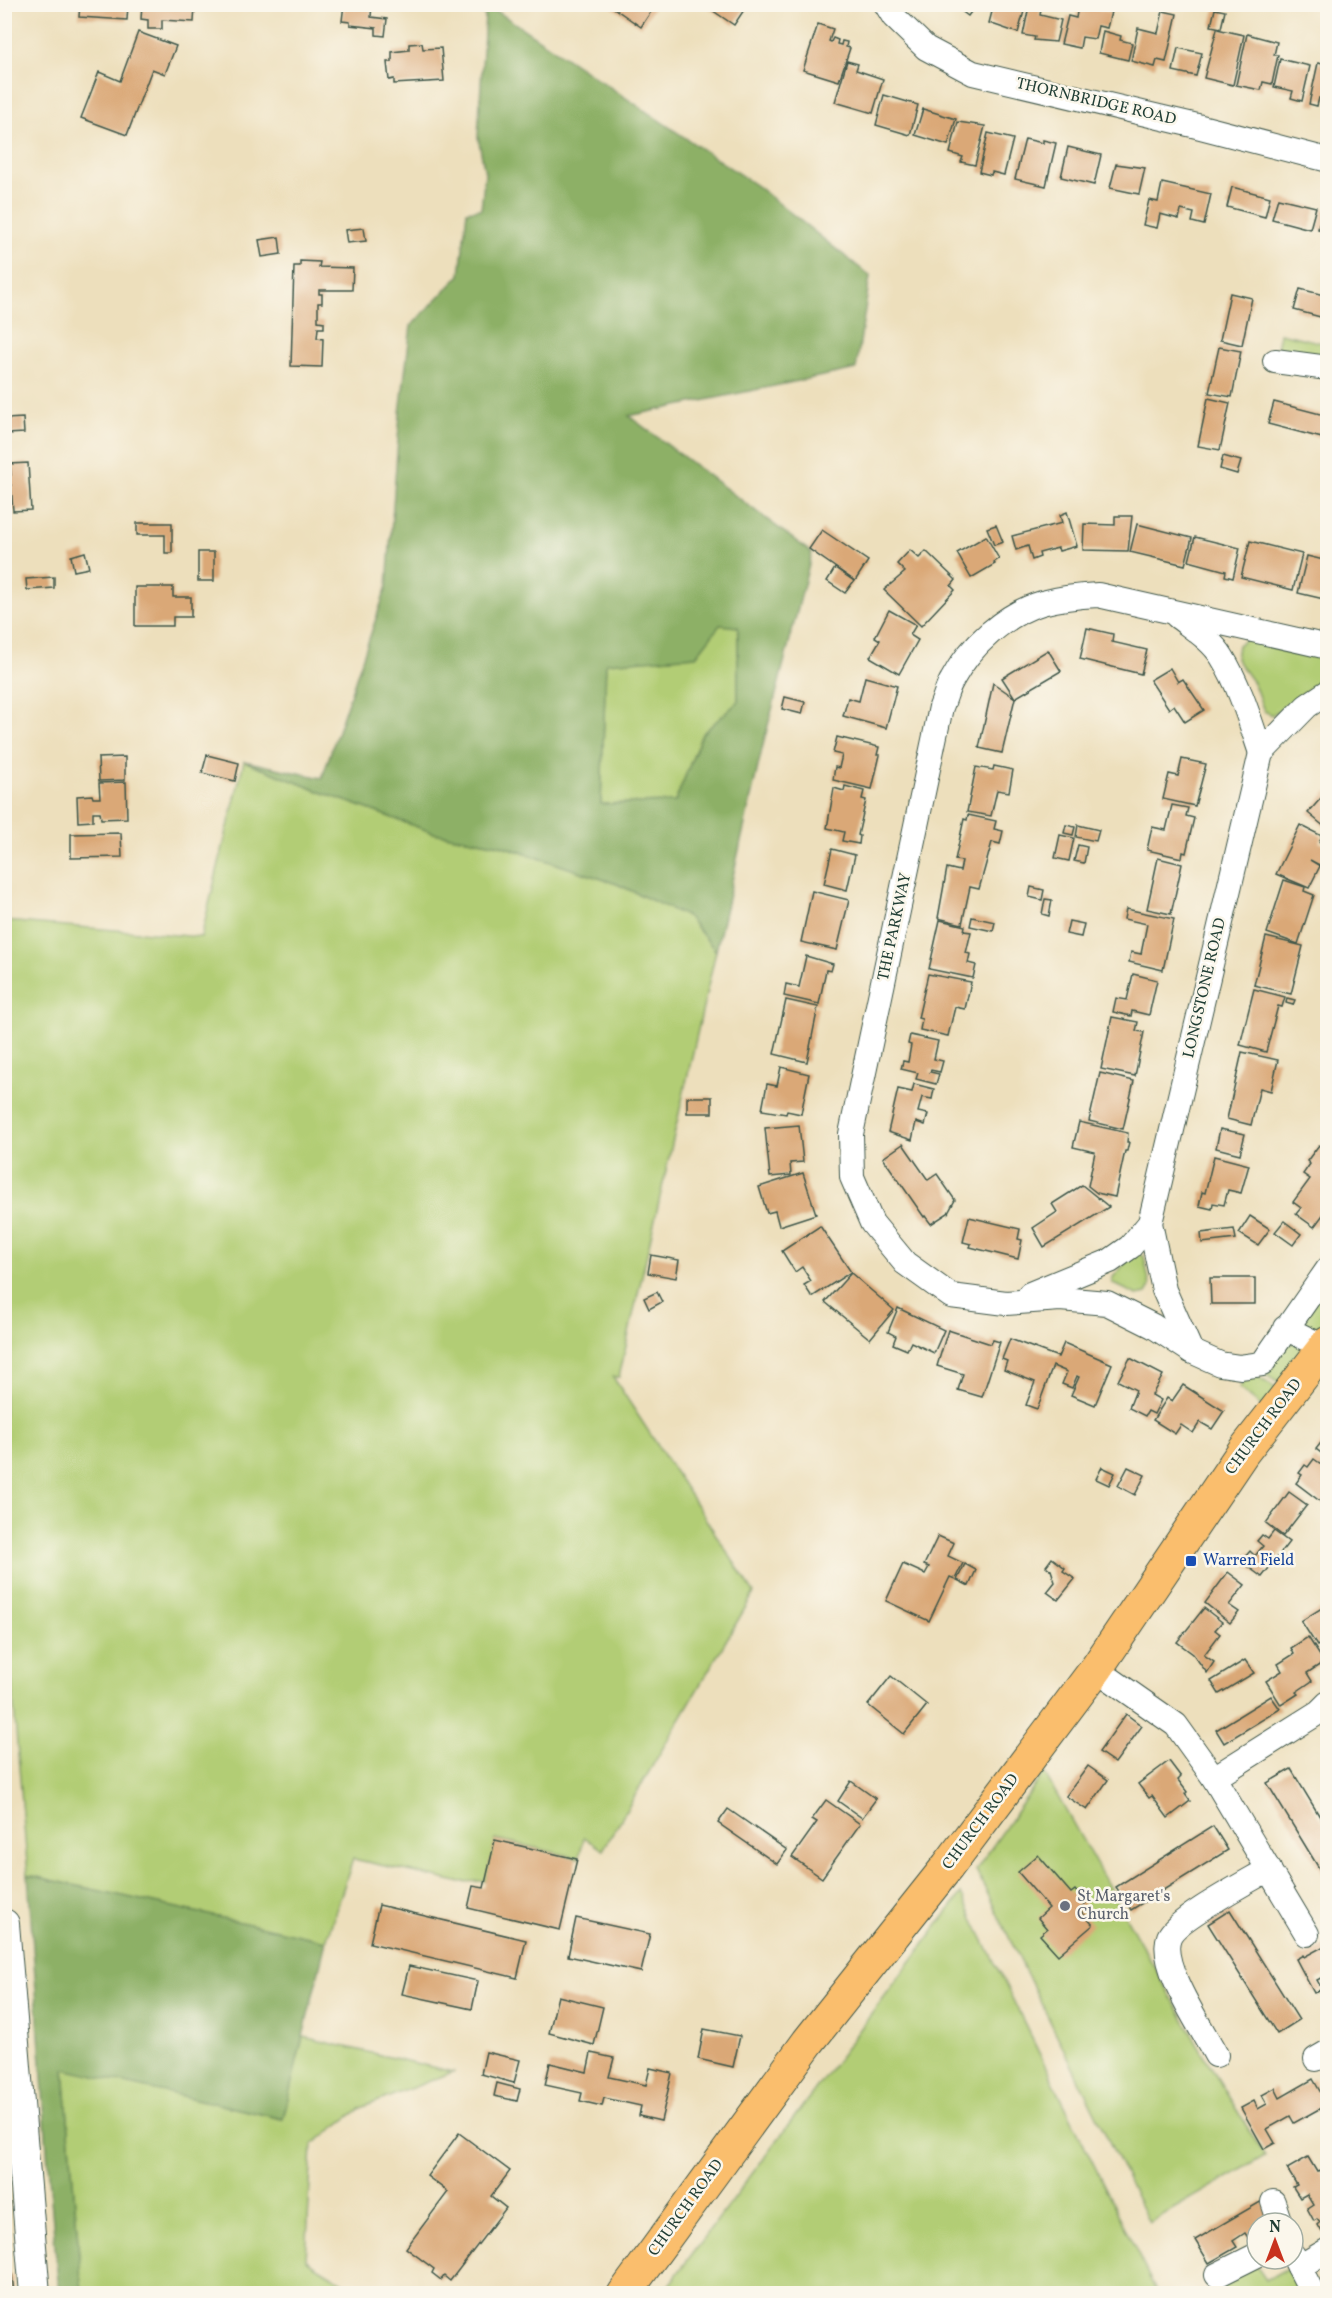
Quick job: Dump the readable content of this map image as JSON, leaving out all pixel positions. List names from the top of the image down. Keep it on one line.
{"streets":{"main road":["CHURCH ROAD"],"street":["THORNBRIDGE ROAD","THE PARKWAY","LONGSTONE ROAD"]},"places":{"transit":["Warren Field"],"other":["St Margaret's Church"]},"north":"top"}
